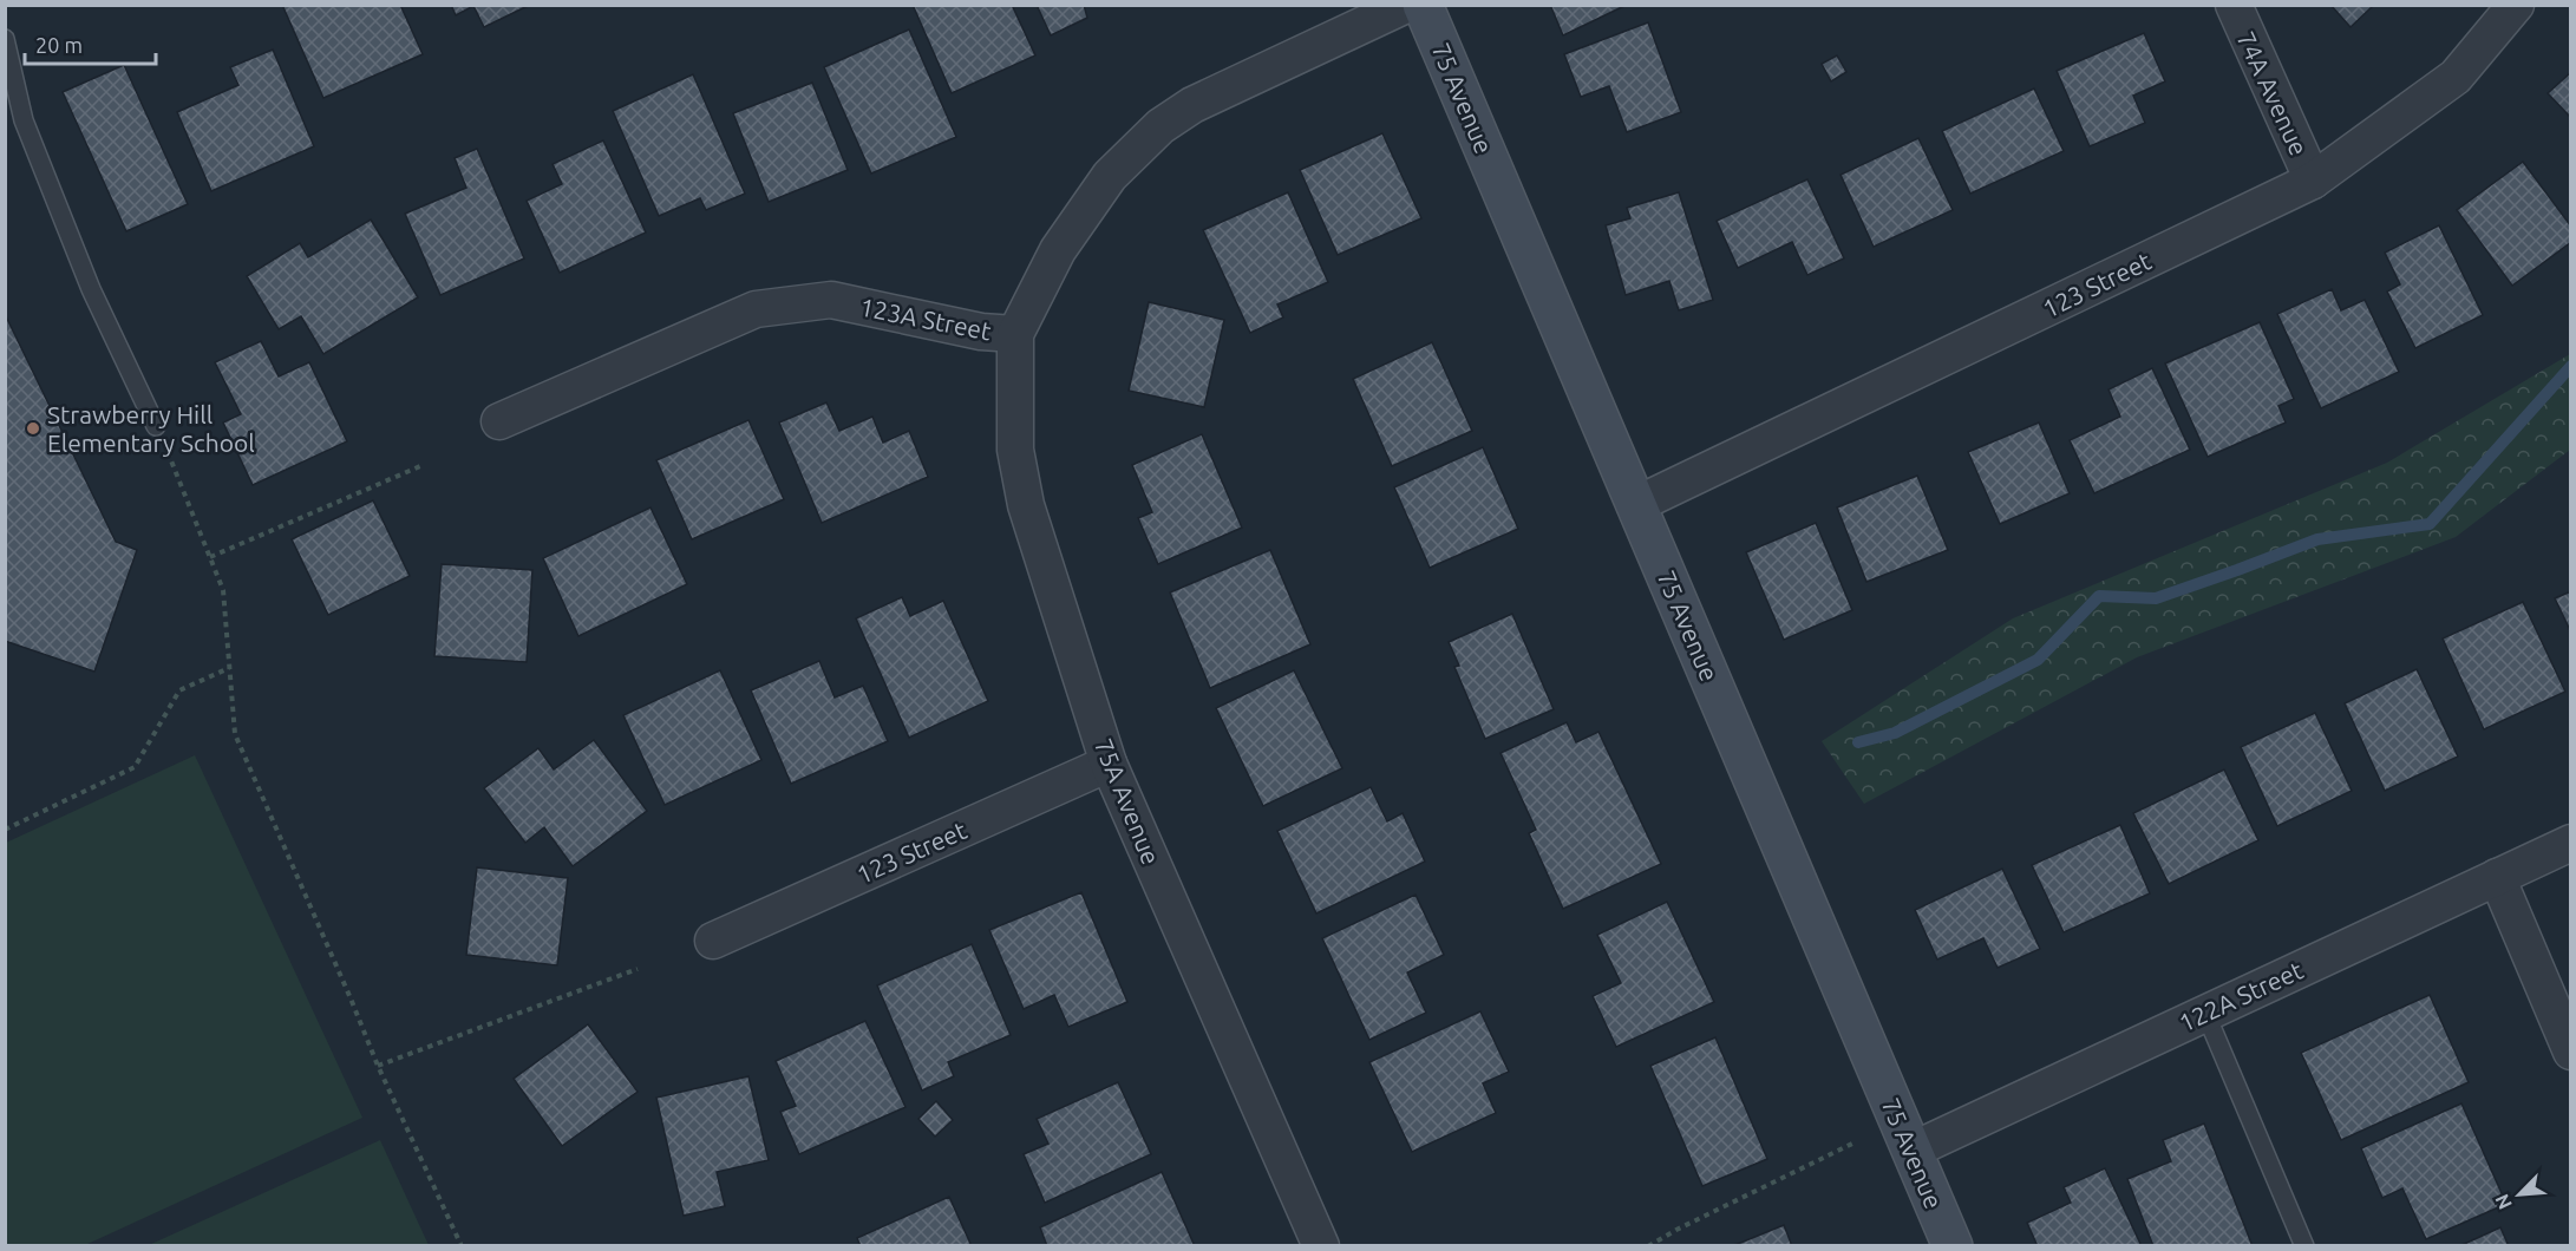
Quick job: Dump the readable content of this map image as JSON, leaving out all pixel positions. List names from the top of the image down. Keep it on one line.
{"streets":{"street":["74A Avenue","75 Avenue","123 Street","123A Street","75A Avenue","122A Street"]},"crossings":[["74A Avenue","123 Street"],["75 Avenue","123 Street"],["75 Avenue","122A Street"],["123 Street","75A Avenue"],["123A Street","75A Avenue"]],"places":["Strawberry Hill Elementary School"],"scale_bar":"20 m","north":"bottom left"}
